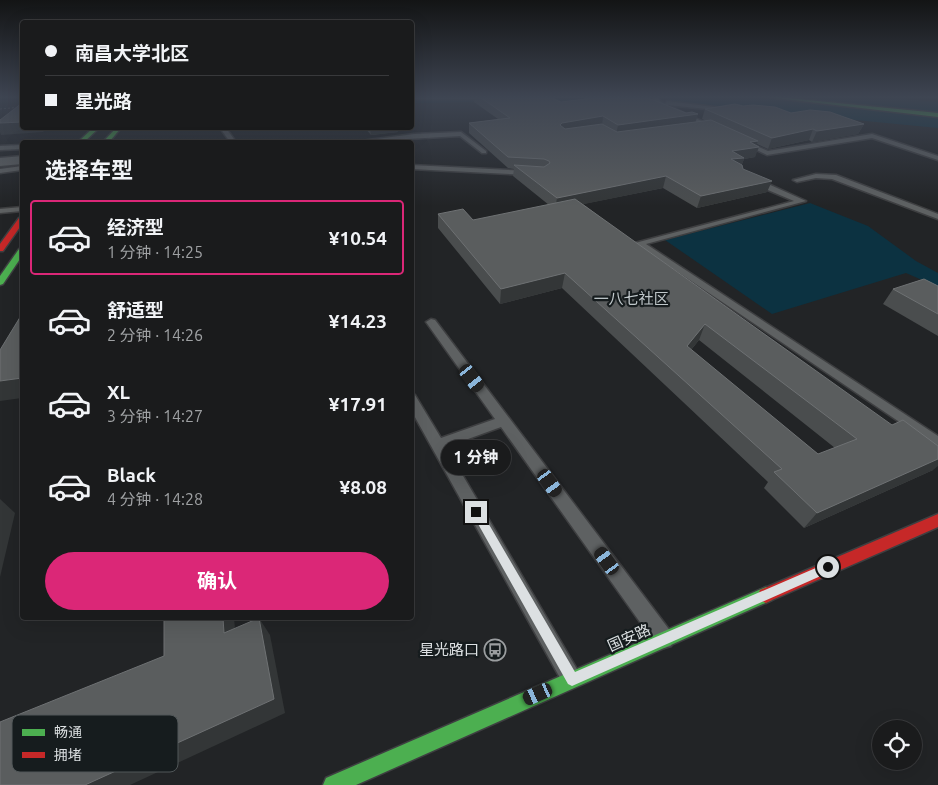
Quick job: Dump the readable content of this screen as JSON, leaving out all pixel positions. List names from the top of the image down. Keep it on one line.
{"streets":{"street":["国安路"]},"districts":["一八七社区"],"places":{"bus stop":["星光路口"]},"legend":["畅通","拥堵"],"page":{"banner":["南昌大学北区","星光路"],"heading":"选择车型","list":[{"name":"经济型","note":"1 分钟 · 14:25","value":"¥10.54"},{"name":"舒适型","note":"2 分钟 · 14:26","value":"¥14.23"},{"name":"XL","note":"3 分钟 · 14:27","value":"¥17.91"},{"name":"Black","note":"4 分钟 · 14:28","value":"¥8.08"}],"bubble":"1 分钟","buttons":"确认"}}
